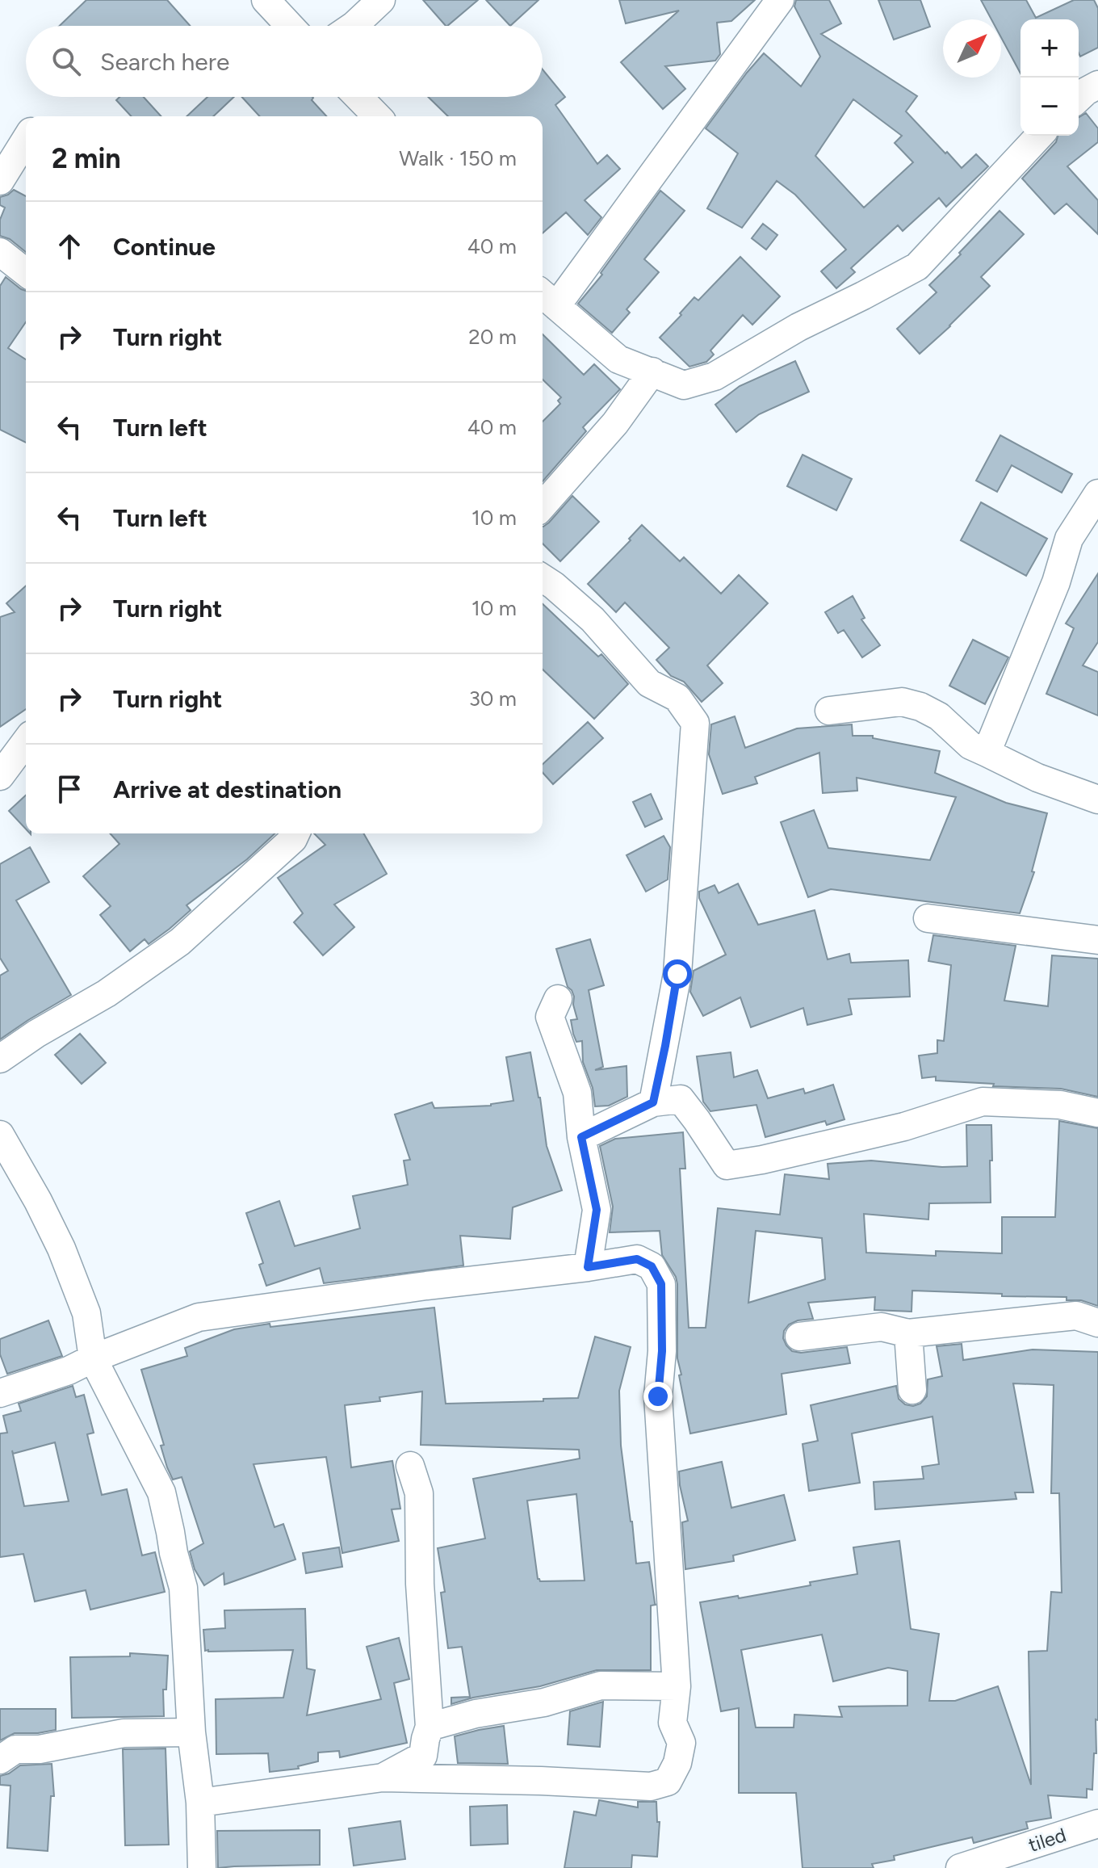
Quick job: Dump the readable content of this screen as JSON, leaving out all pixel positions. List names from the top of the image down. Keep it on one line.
{"streets":{"street":["tiled"]},"north":"top right","page":{"map_buttons":["+","−"],"search":"Search here","heading":["2 min","Walk · 150 m"],"list":[["Continue","40 m"],["Turn right","20 m"],["Turn left","40 m"],["Turn left","10 m"],["Turn right","10 m"],["Turn right","30 m"],"Arrive at destination"]}}
